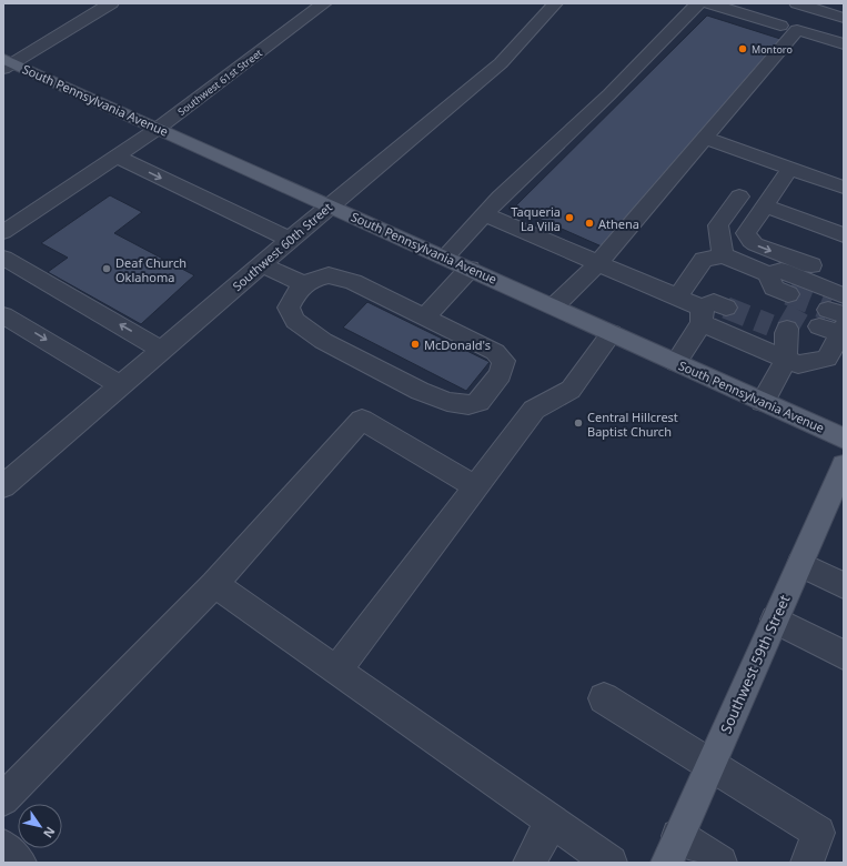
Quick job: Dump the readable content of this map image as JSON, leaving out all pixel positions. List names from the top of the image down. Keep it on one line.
{"streets":{"main road":["South Pennsylvania Avenue","Southwest 59th Street"],"street":["Southwest 61st Street","Southwest 60th Street"]},"crossings":[["Southwest 61st Street","South Pennsylvania Avenue"],["South Pennsylvania Avenue","Southwest 60th Street"]],"places":["Montoro","Taqueria La Villa","Athena","Deaf Church Oklahoma","McDonald's","Central Hillcrest Baptist Church"],"north":"bottom right"}
